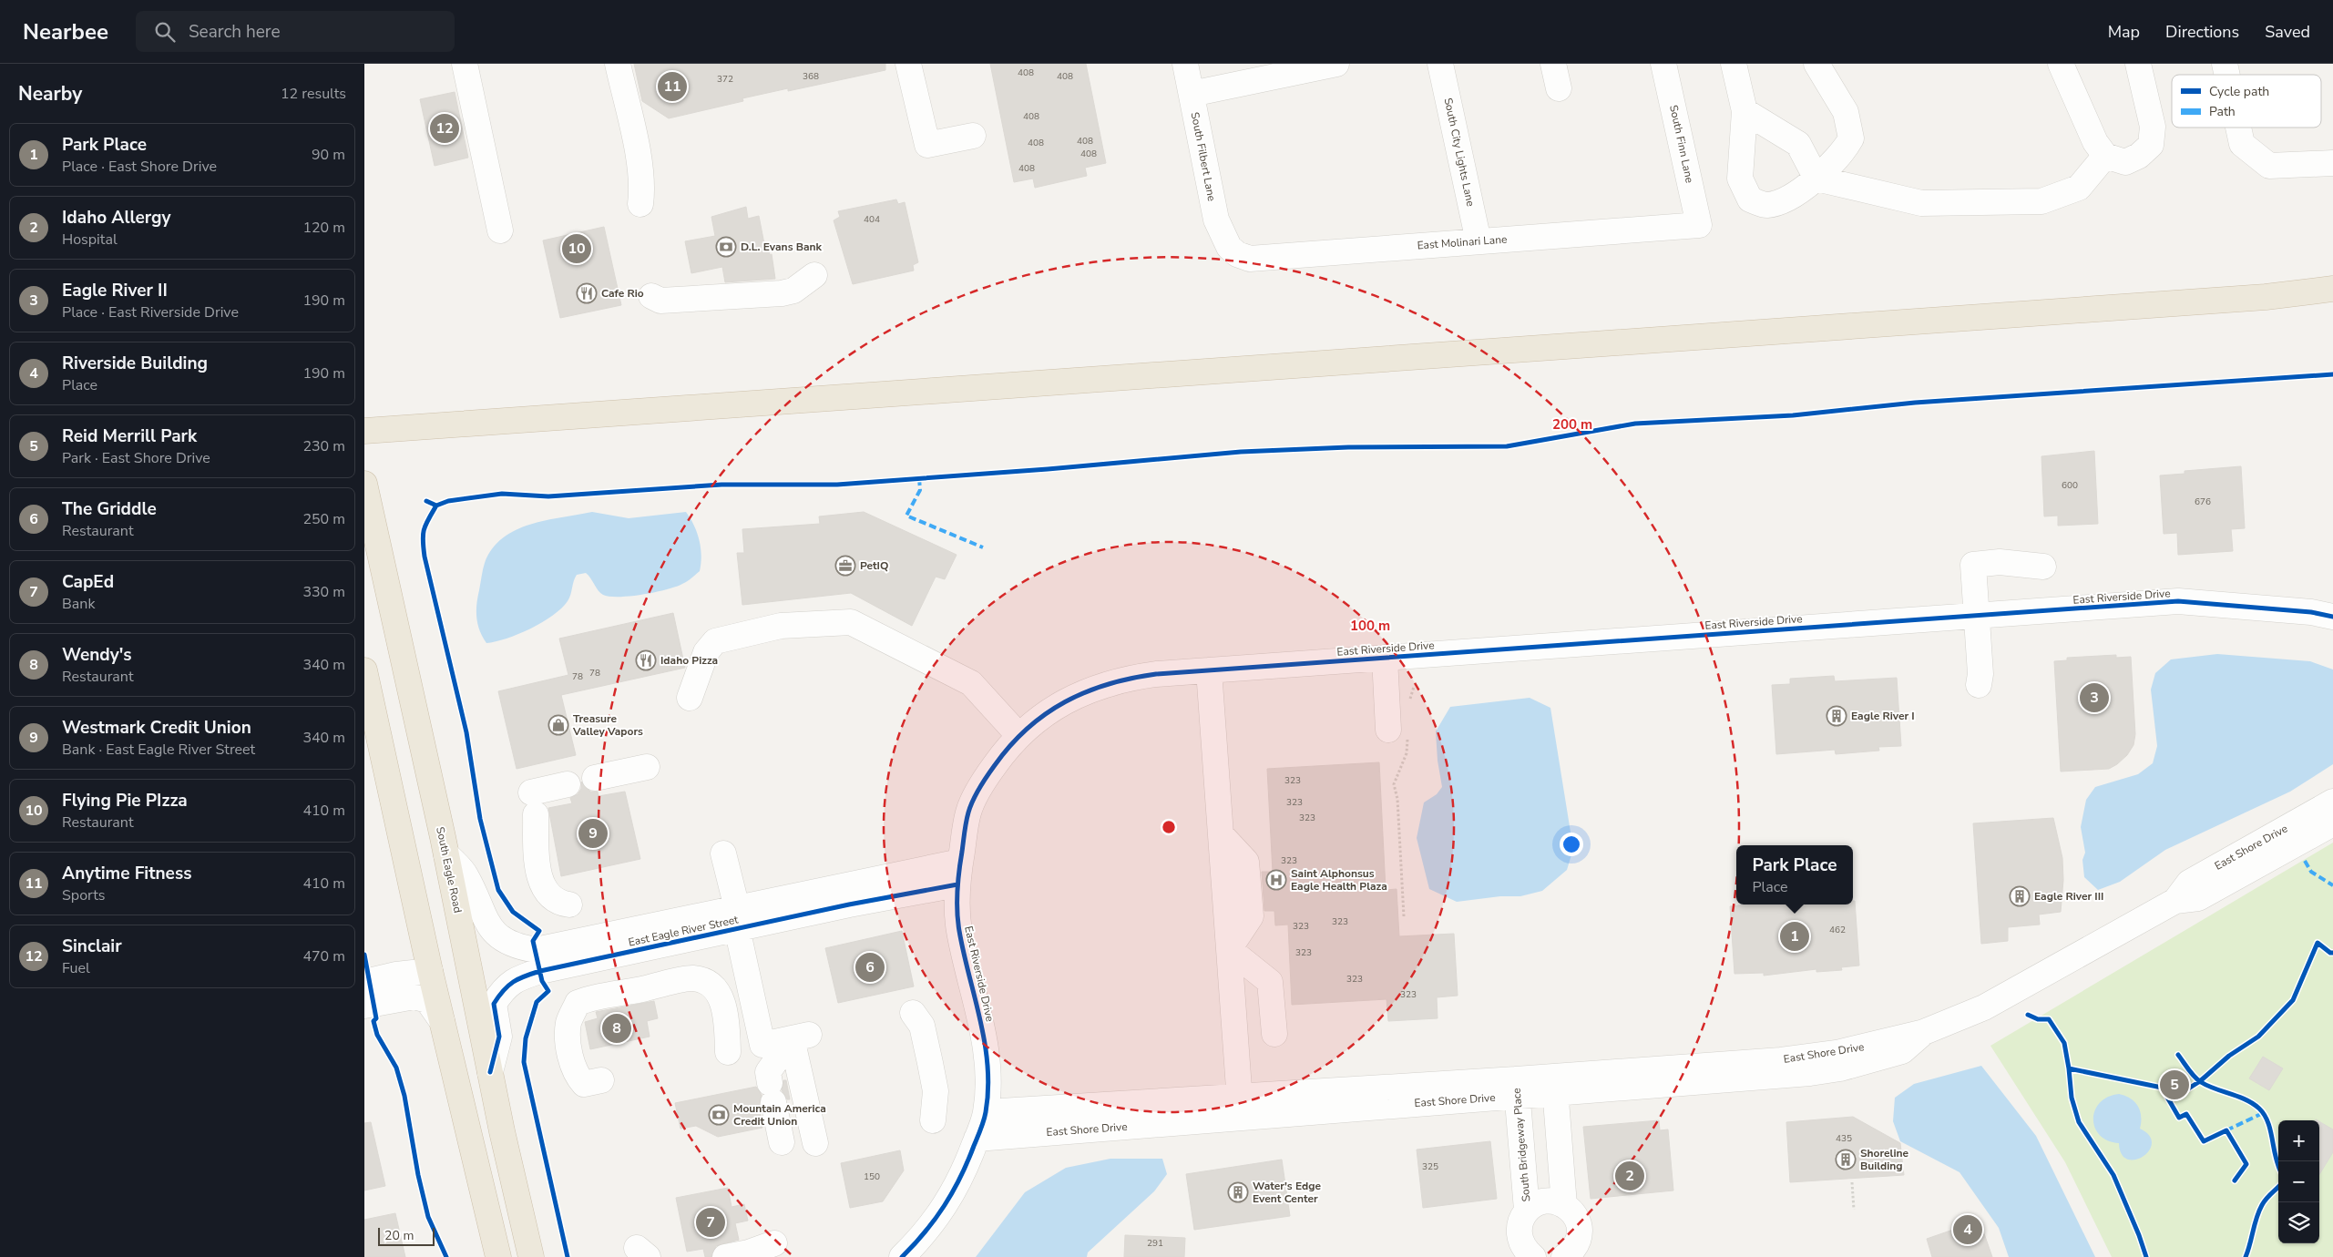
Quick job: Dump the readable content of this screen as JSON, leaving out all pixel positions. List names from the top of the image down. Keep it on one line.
{"streets":{"highway":["South Eagle Road"],"street":["South Finn Lane","South City Lights Lane","South Filbert Lane","East Molinari Lane","East Riverside Drive","East Shore Drive","East Eagle River Street","South Bridgeway Place"]},"crossings":[["South Finn Lane","East Molinari Lane"],["South City Lights Lane","East Molinari Lane"],["South Filbert Lane","East Molinari Lane"],["East Riverside Drive","East Shore Drive"],["East Riverside Drive","East Eagle River Street"],["East Shore Drive","South Bridgeway Place"],["South Eagle Road","East Eagle River Street"]],"places":{"bank":["D.L. Evans Bank","Mountain America Credit Union"],"restaurant":["Cafe Rio","Idaho Pizza"],"office":["PetIQ"],"building":["Eagle River I","Eagle River III","Shoreline Building","Water's Edge Event Center"],"shop":["Treasure Valley Vapors"],"hospital":["Saint Alphonsus Eagle Health Plaza"]},"house_numbers":["408","368","408","372","408","408","408","408","408","404","600","676","78","78","323","323","323","323","323","323","462","323","323","323","435","325","150","291"],"legend":["Cycle path","Path"],"scale_bar":"20 m","page":{"header":"Nearbee","search":"Search here","nav":["Map","Directions","Saved"],"heading":["Nearby","12 results"],"pins":["11","12","10","3","9","1","6","8","5","2","7","4"],"list":[{"mark":"1","name":"Park Place","note":"Place · East Shore Drive","value":"90 m"},{"mark":"2","name":"Idaho Allergy","note":"Hospital","value":"120 m"},{"mark":"3","name":"Eagle River II","note":"Place · East Riverside Drive","value":"190 m"},{"mark":"4","name":"Riverside Building","note":"Place","value":"190 m"},{"mark":"5","name":"Reid Merrill Park","note":"Park · East Shore Drive","value":"230 m"},{"mark":"6","name":"The Griddle","note":"Restaurant","value":"250 m"},{"mark":"7","name":"CapEd","note":"Bank","value":"330 m"},{"mark":"8","name":"Wendy's","note":"Restaurant","value":"340 m"},{"mark":"9","name":"Westmark Credit Union","note":"Bank · East Eagle River Street","value":"340 m"},{"mark":"10","name":"Flying Pie PIzza","note":"Restaurant","value":"410 m"},{"mark":"11","name":"Anytime Fitness","note":"Sports","value":"410 m"},{"mark":"12","name":"Sinclair","note":"Fuel","value":"470 m"}],"popup":["Park Place","Place"],"map_buttons":["+","−"],"scale":"20 m"},"rings":["200 m","100 m"]}
